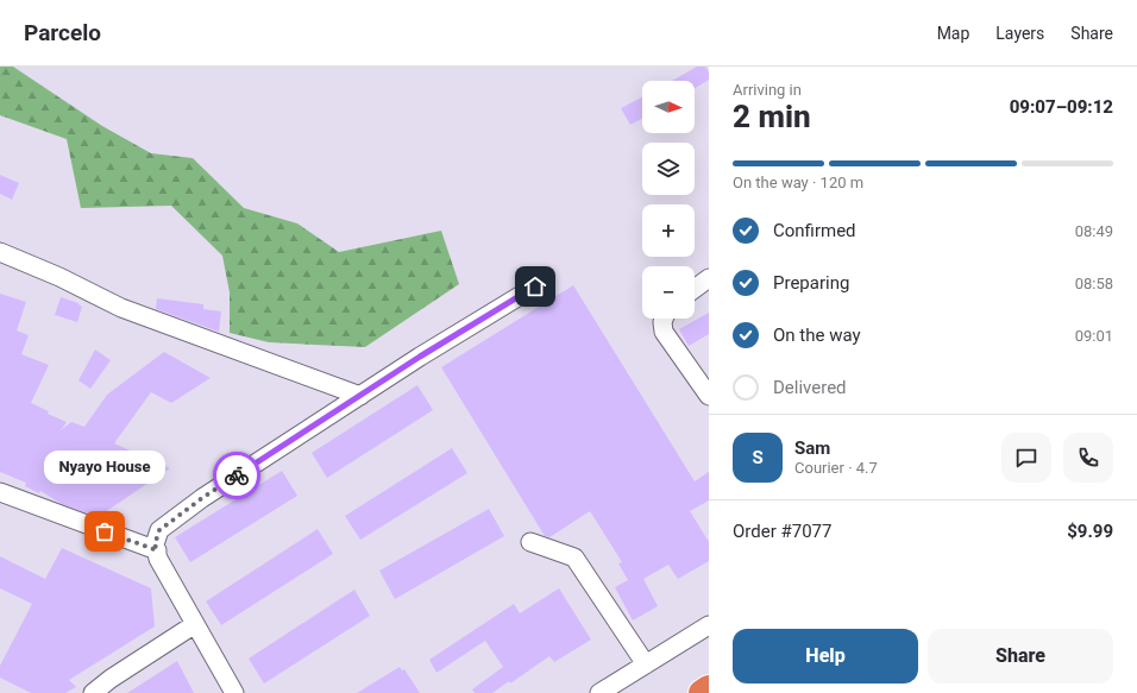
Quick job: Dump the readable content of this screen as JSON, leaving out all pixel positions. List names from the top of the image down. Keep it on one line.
{"places":["Nyayo House"],"north":"right","page":{"header":"Parcelo","nav":["Map","Layers","Share"],"heading":["2 min","Arriving in","09:07–09:12"],"panel":["Sam","Courier · 4.7","Order #7077","$9.99"],"map_buttons":["+","−"],"bar":"On the way · 120 m","list":[["Confirmed","08:49"],["Preparing","08:58"],["On the way","09:01"],"Delivered"],"round":"S","bubble":"Nyayo House","buttons":["Help","Share"]}}
